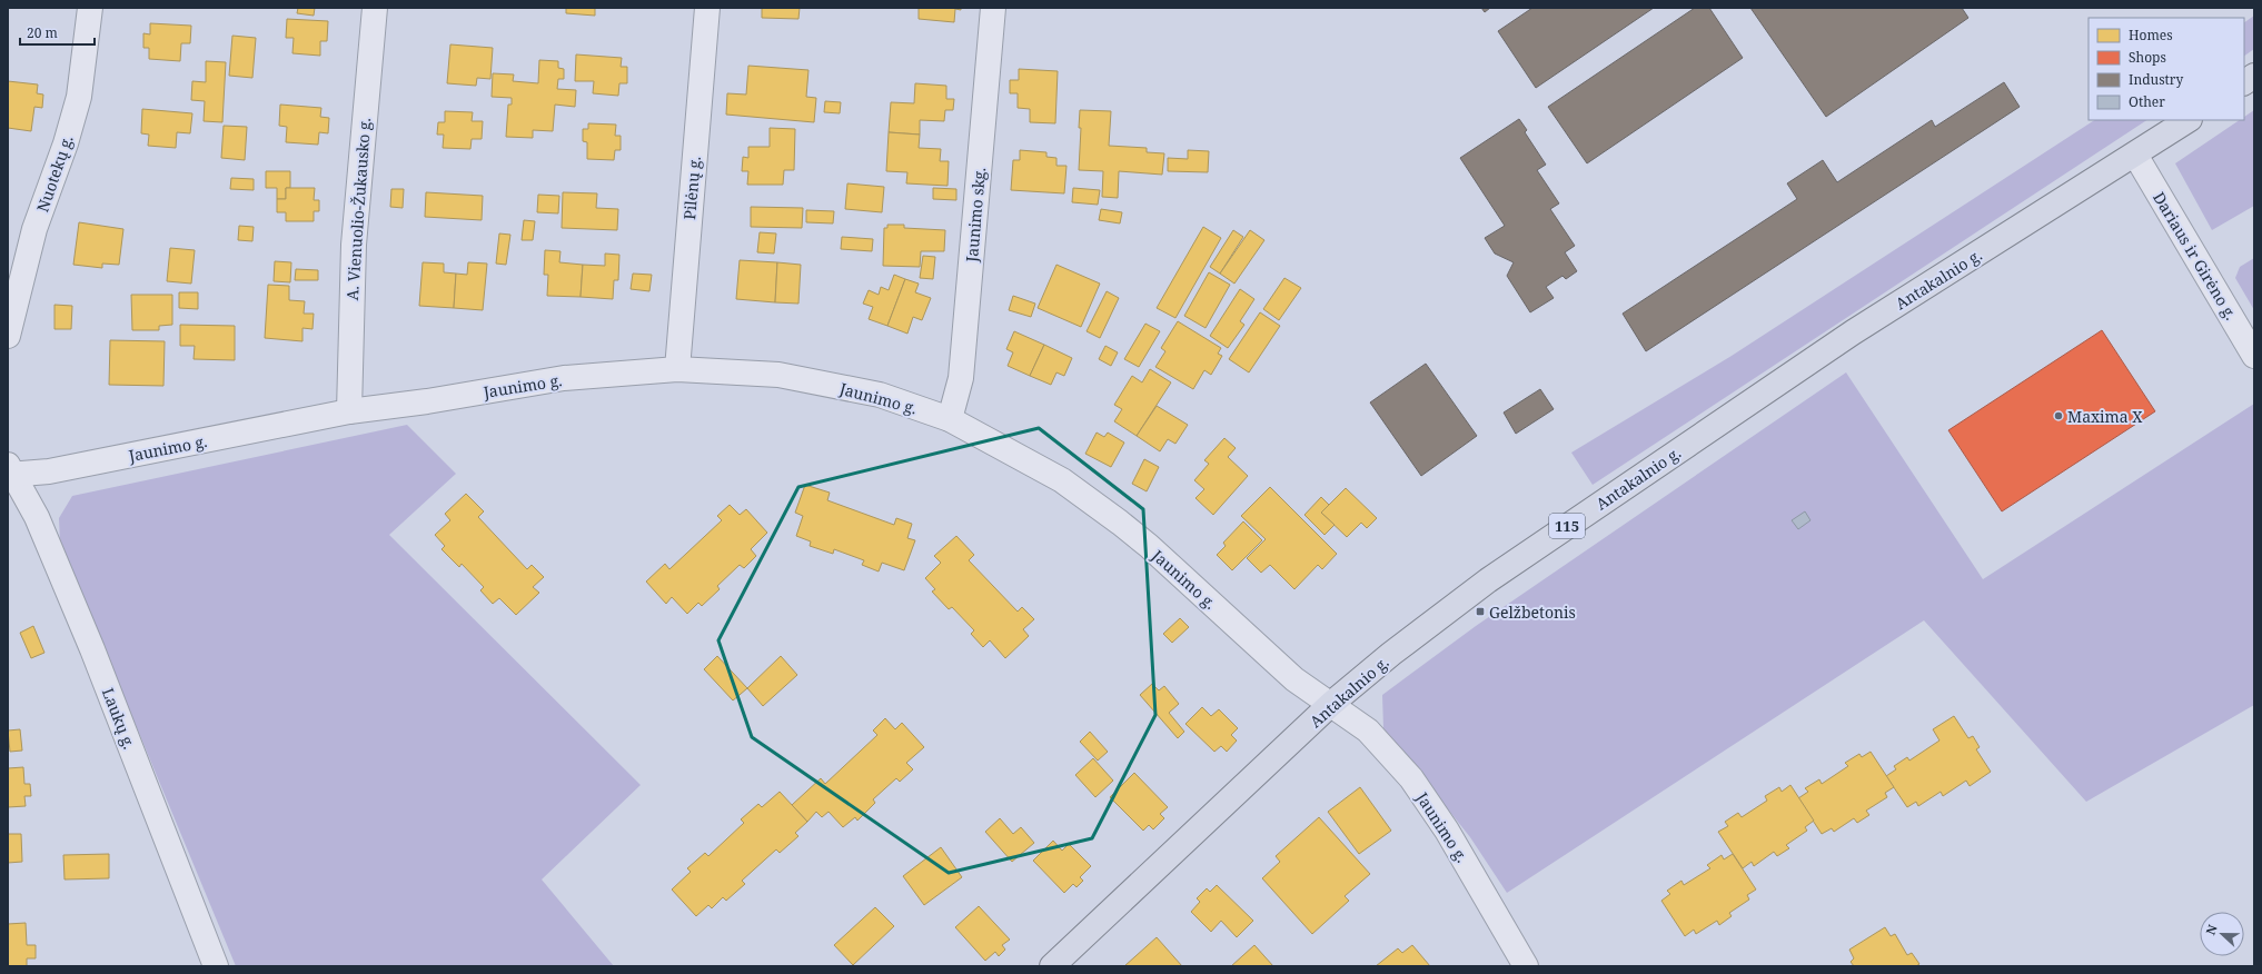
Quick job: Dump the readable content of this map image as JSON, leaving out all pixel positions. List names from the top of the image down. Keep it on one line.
{"streets":{"main road":["Antakalnio g.","115"],"street":["Nuotekų g.","Pilėnų g.","A. Vienuolio-Žukausko g.","Jaunimo skg.","Dariaus ir Girėno g.","Jaunimo g.","Laukų g."]},"crossings":[["Pilėnų g.","Jaunimo g."],["A. Vienuolio-Žukausko g.","Jaunimo g."],["Jaunimo skg.","Jaunimo g."],["Dariaus ir Girėno g.","Antakalnio g."],["Antakalnio g.","Jaunimo g."],["Jaunimo g.","Laukų g."]],"places":{"other":["Maxima X"],"transit":["Gelžbetonis"]},"legend":["Homes","Shops","Industry","Other"],"scale_bar":"20 m","north":"left"}
